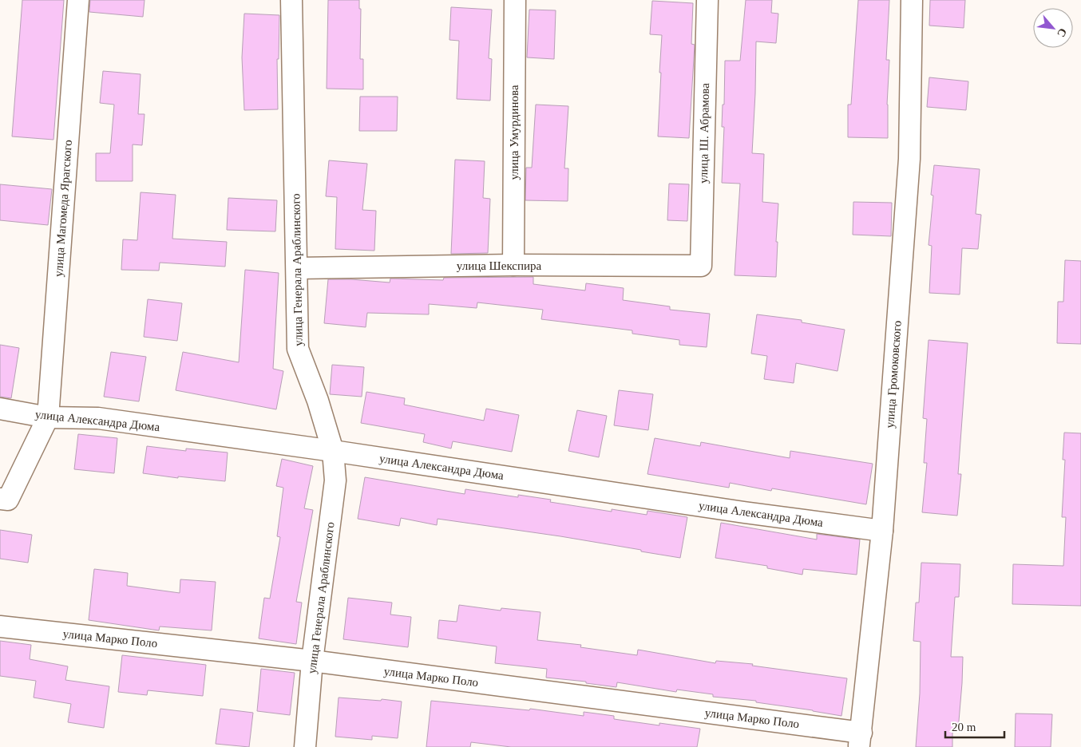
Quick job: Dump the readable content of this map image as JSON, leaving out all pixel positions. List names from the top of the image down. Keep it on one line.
{"streets":{"street":["улица Умурдинова","улица Ш. Абрамова","улица Магомеда Ярагского","улица Шекспира","улица Генерала Араблинского","улица Громоковского","улица Александра Дюма","улица Марко Поло"]},"crossings":[["улица Умурдинова","улица Шекспира"],["улица Ш. Абрамова","улица Шекспира"],["улица Магомеда Ярагского","улица Александра Дюма"],["улица Шекспира","улица Генерала Араблинского"],["улица Генерала Араблинского","улица Александра Дюма"],["улица Генерала Араблинского","улица Марко Поло"],["улица Громоковского","улица Александра Дюма"],["улица Громоковского","улица Марко Поло"]],"scale_bar":"20 m","north":"bottom right"}
